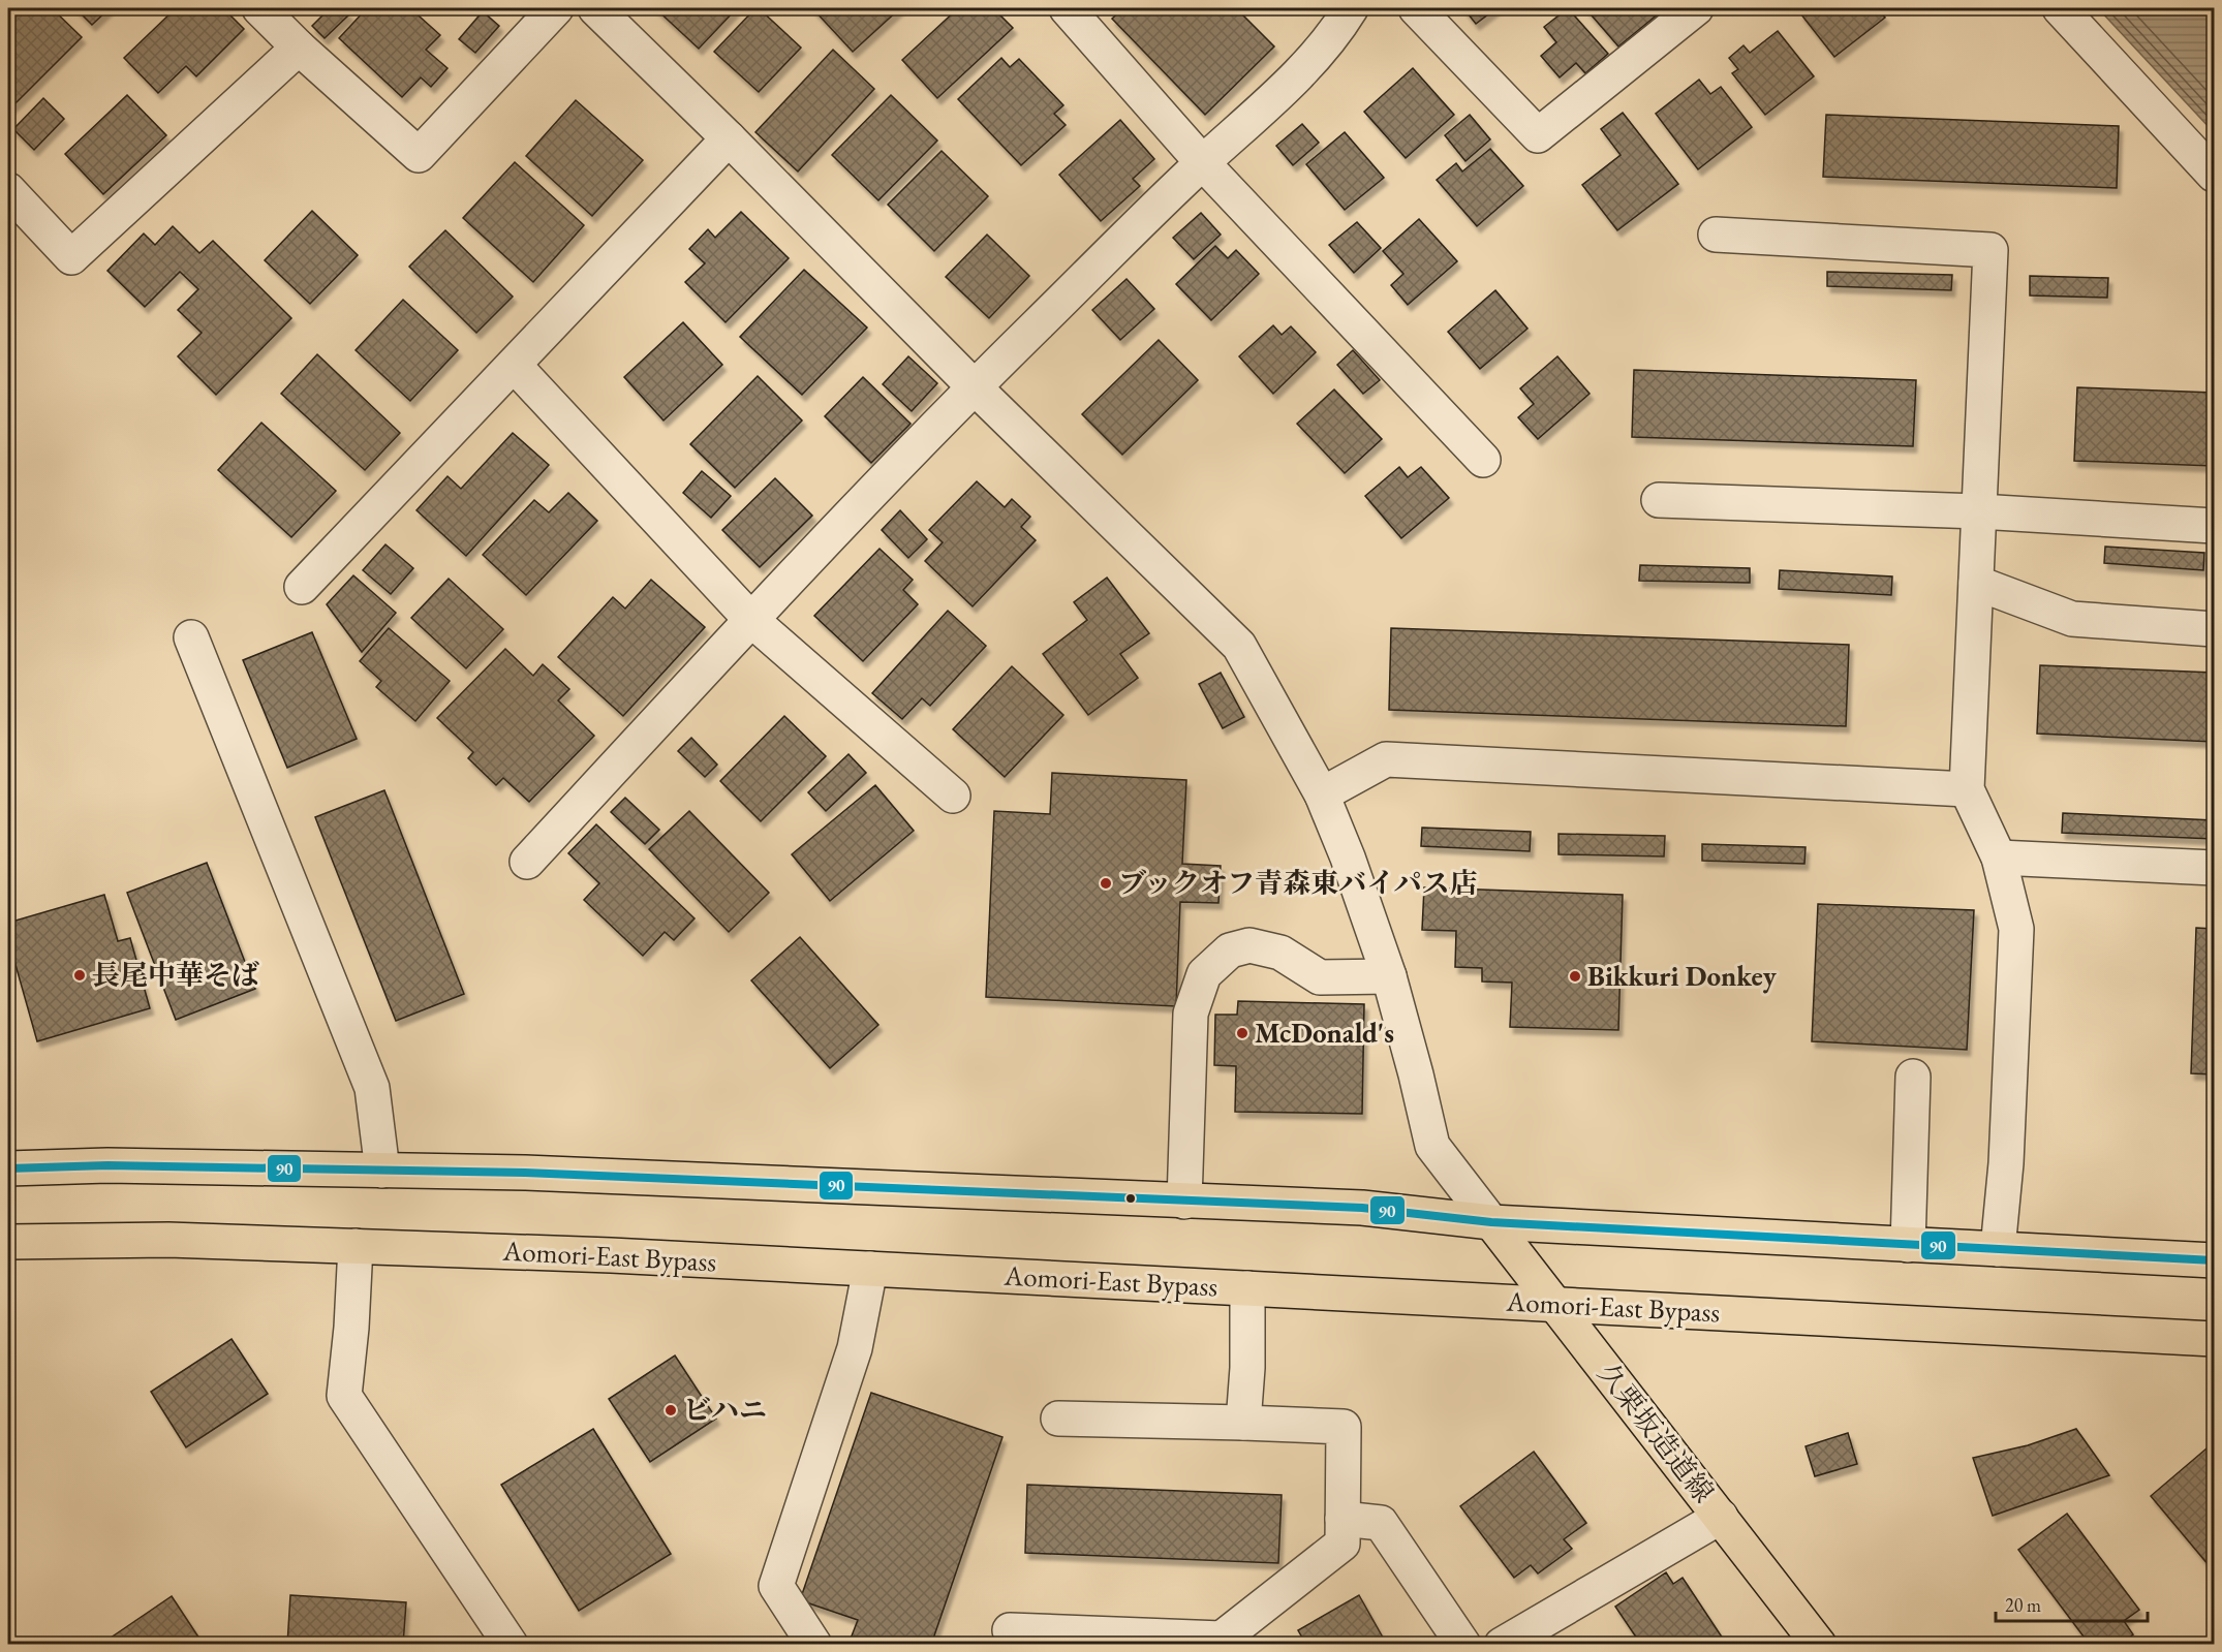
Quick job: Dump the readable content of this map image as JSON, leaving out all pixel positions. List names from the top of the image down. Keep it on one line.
{"streets":{"main road":["Aomori-East Bypass","久栗坂造道線"]},"crossings":[["Aomori-East Bypass","久栗坂造道線"]],"places":["ブックオフ青森東バイパス店","長尾中華そば","Bikkuri Donkey","McDonald's","ビハニ"],"lines":["transit line 90"],"scale_bar":"20 m"}
